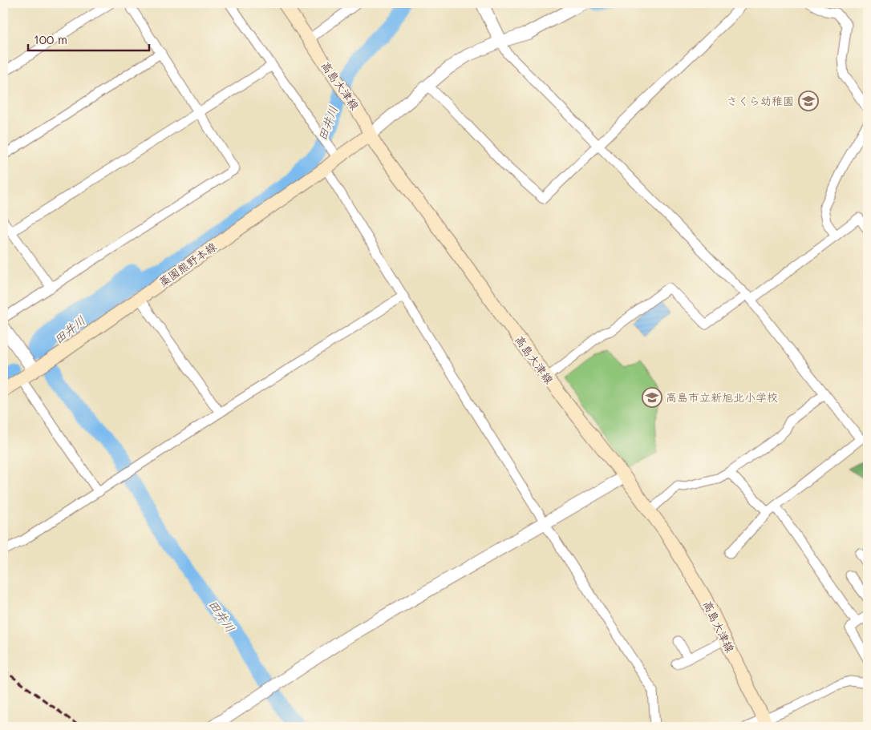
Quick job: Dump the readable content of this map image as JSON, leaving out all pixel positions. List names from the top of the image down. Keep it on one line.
{"streets":{"main road":["高島大津線","藁園熊野本線"]},"crossings":[["高島大津線","藁園熊野本線"]],"water":["田井川"],"places":{"school or university":["さくら幼稚園","高島市立新旭北小学校"]},"scale_bar":"100 m"}
